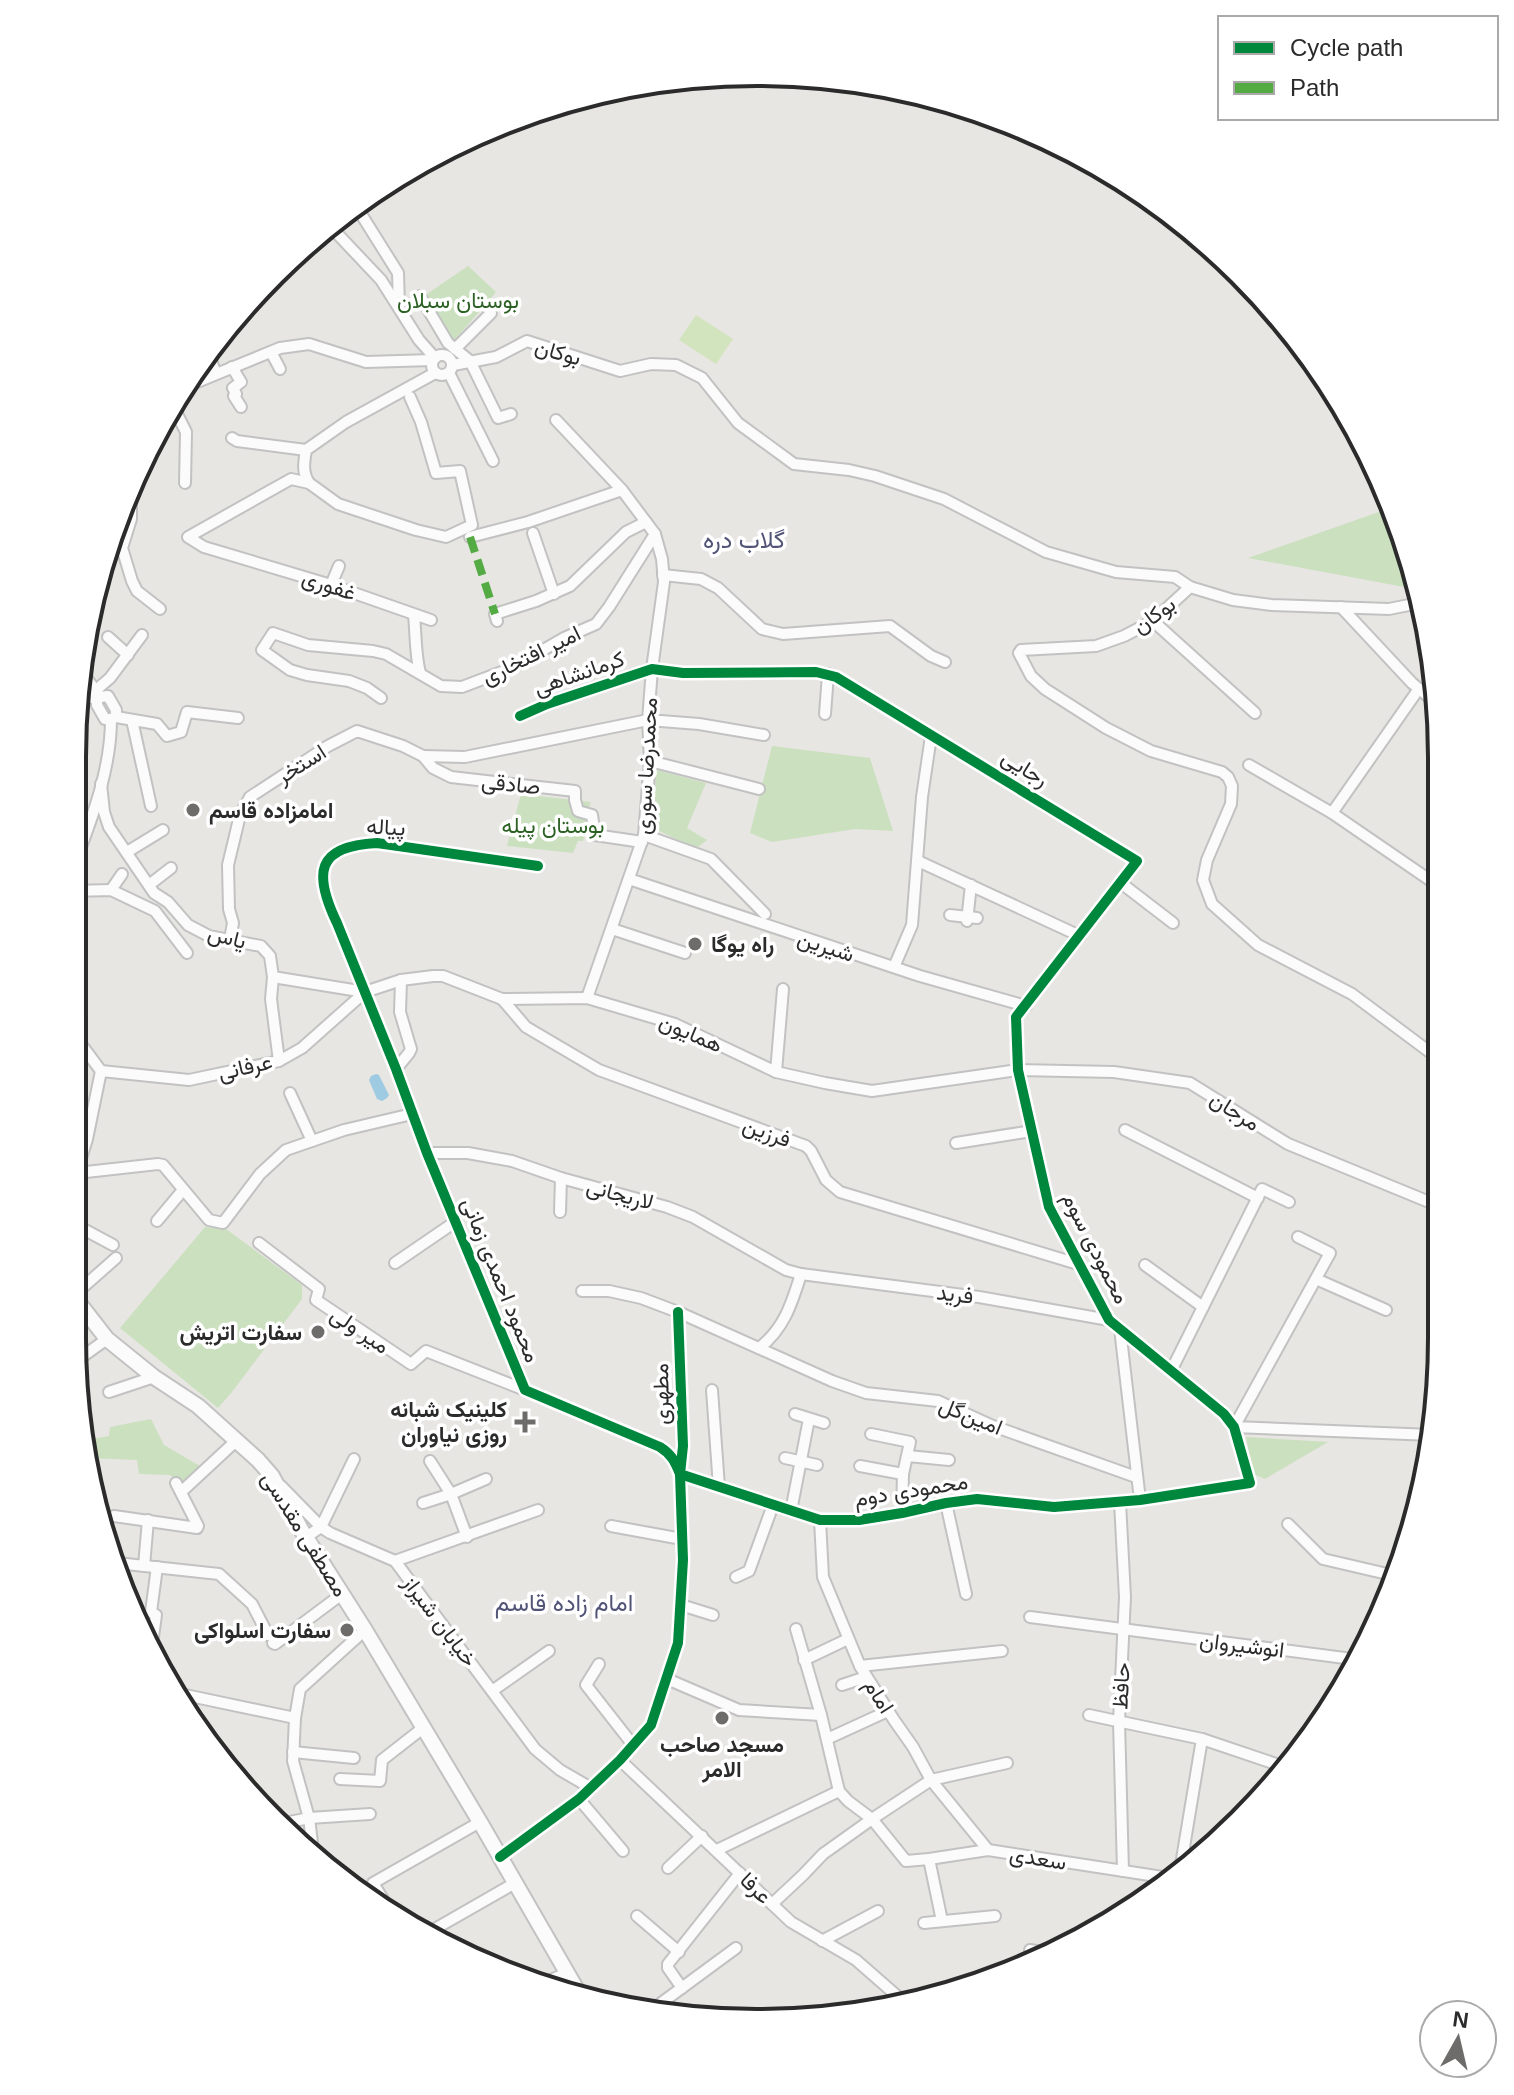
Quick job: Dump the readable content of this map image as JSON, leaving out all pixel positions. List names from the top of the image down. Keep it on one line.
{"streets":{"main road":["مصطفی مقدسی"],"street":["بوکان","غفوری","امیر افتخاری","کرمانشاهی","استخر","محمدرضا سوری","رجایی","صادقی","پیاله","یاس","شیرین","همایون","عرفانی","مرجان","فرزین","لاریجانی","محمودی سوم","محمود احمدی زمانی","فرید","میر ولی","مطهری","امین‌گل","محمودی دوم","خیابان شیراز","انوشیروان","حافظ","امام","سعدی","عرفا"]},"crossings":[["امیر افتخاری","محمدرضا سوری"],["کرمانشاهی","محمدرضا سوری"],["کرمانشاهی","رجایی"],["استخر","صادقی"],["استخر","یاس"],["محمدرضا سوری","رجایی"],["محمدرضا سوری","صادقی"],["محمدرضا سوری","شیرین"],["محمدرضا سوری","همایون"],["رجایی","شیرین"],["رجایی","همایون"],["رجایی","مرجان"],["رجایی","محمودی سوم"],["پیاله","همایون"],["پیاله","عرفانی"],["پیاله","محمود احمدی زمانی"],["همایون","عرفانی"],["همایون","مرجان"],["همایون","فرزین"],["همایون","محمودی سوم"],["همایون","محمود احمدی زمانی"],["عرفانی","محمود احمدی زمانی"],["مرجان","محمودی سوم"],["فرزین","محمودی سوم"],["لاریجانی","محمود احمدی زمانی"],["لاریجانی","فرید"],["محمودی سوم","فرید"],["محمودی سوم","محمودی دوم"],["محمود احمدی زمانی","میر ولی"],["محمود احمدی زمانی","مطهری"],["محمود احمدی زمانی","محمودی دوم"],["مطهری","امین‌گل"],["مطهری","محمودی دوم"],["محمودی دوم","حافظ"],["محمودی دوم","امام"],["مصطفی مقدسی","خیابان شیراز"],["انوشیروان","حافظ"],["حافظ","سعدی"],["امام","سعدی"]],"districts":["گلاب دره","امام زاده قاسم"],"parks":["بوستان سبلان","بوستان پیله"],"places":{"other":["امامزاده قاسم","راه یوگا","سفارت اتریش","سفارت اسلواکی","مسجد صاحب الامر"],"health":["کلینیک شبانه روزی نیاوران"]},"legend":["Cycle path","Path"],"north":"top"}
